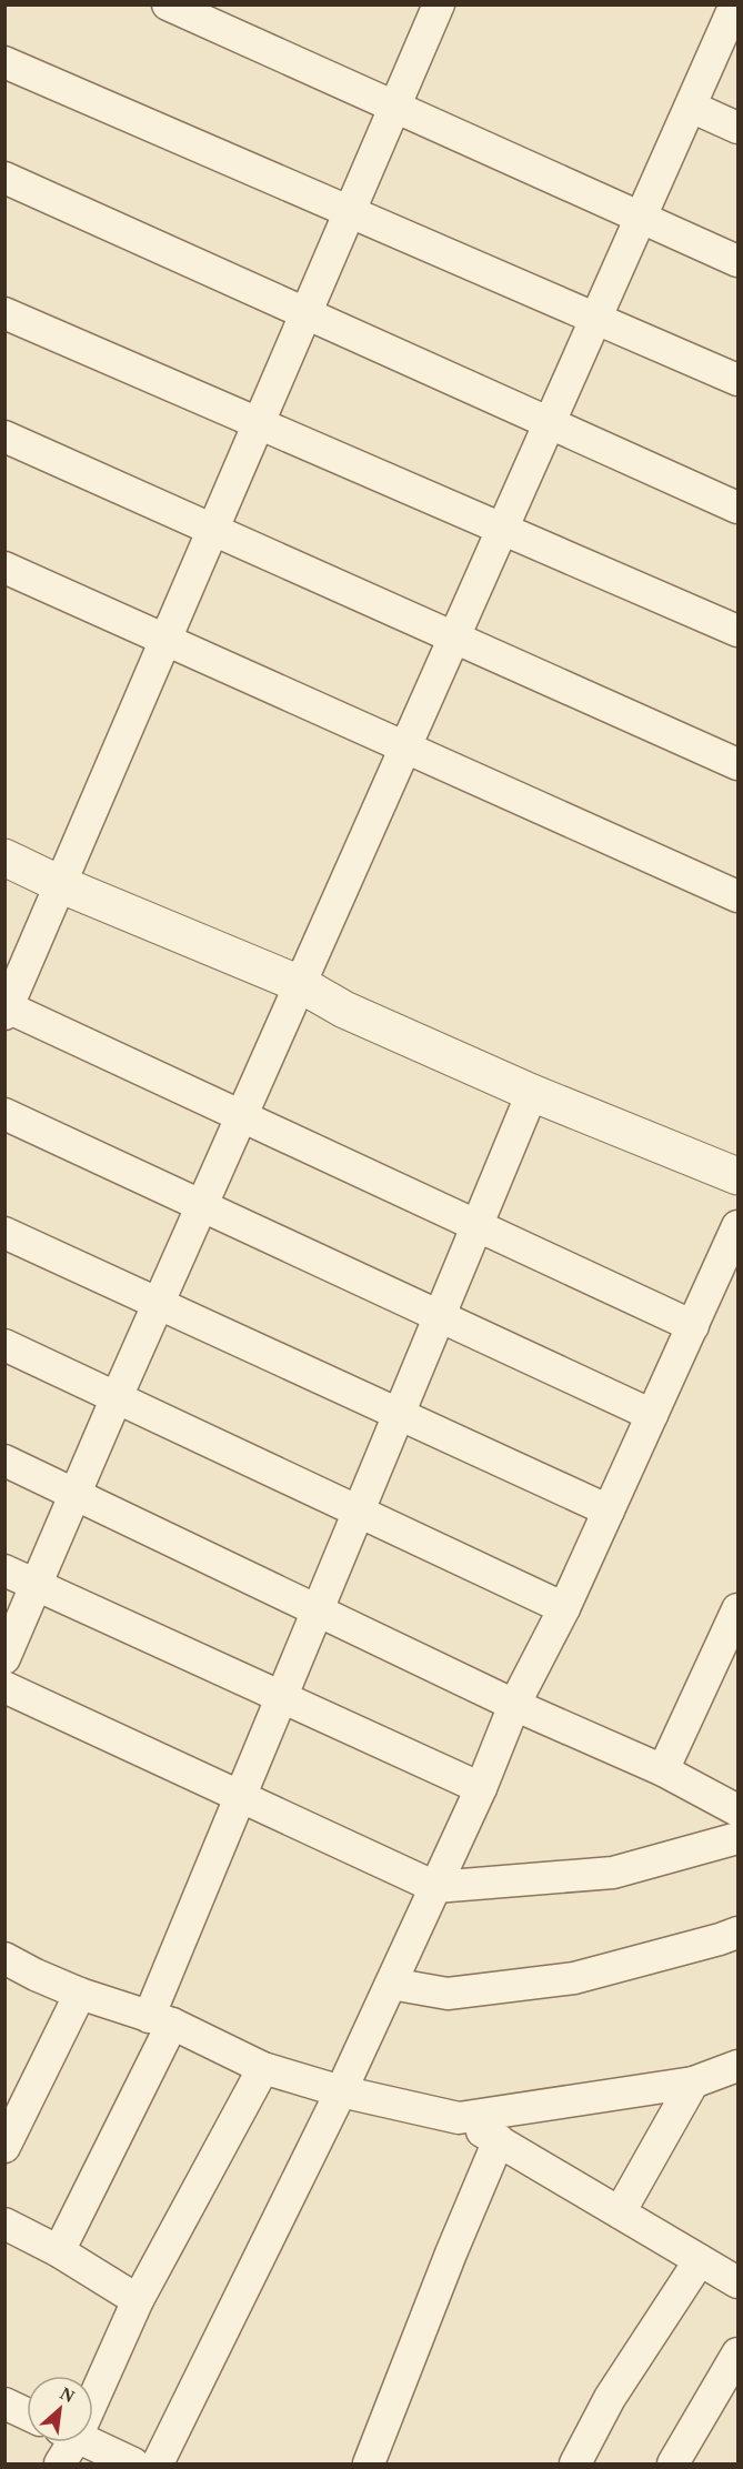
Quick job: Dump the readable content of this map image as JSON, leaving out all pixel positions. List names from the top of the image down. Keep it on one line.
{"north":"top right"}
